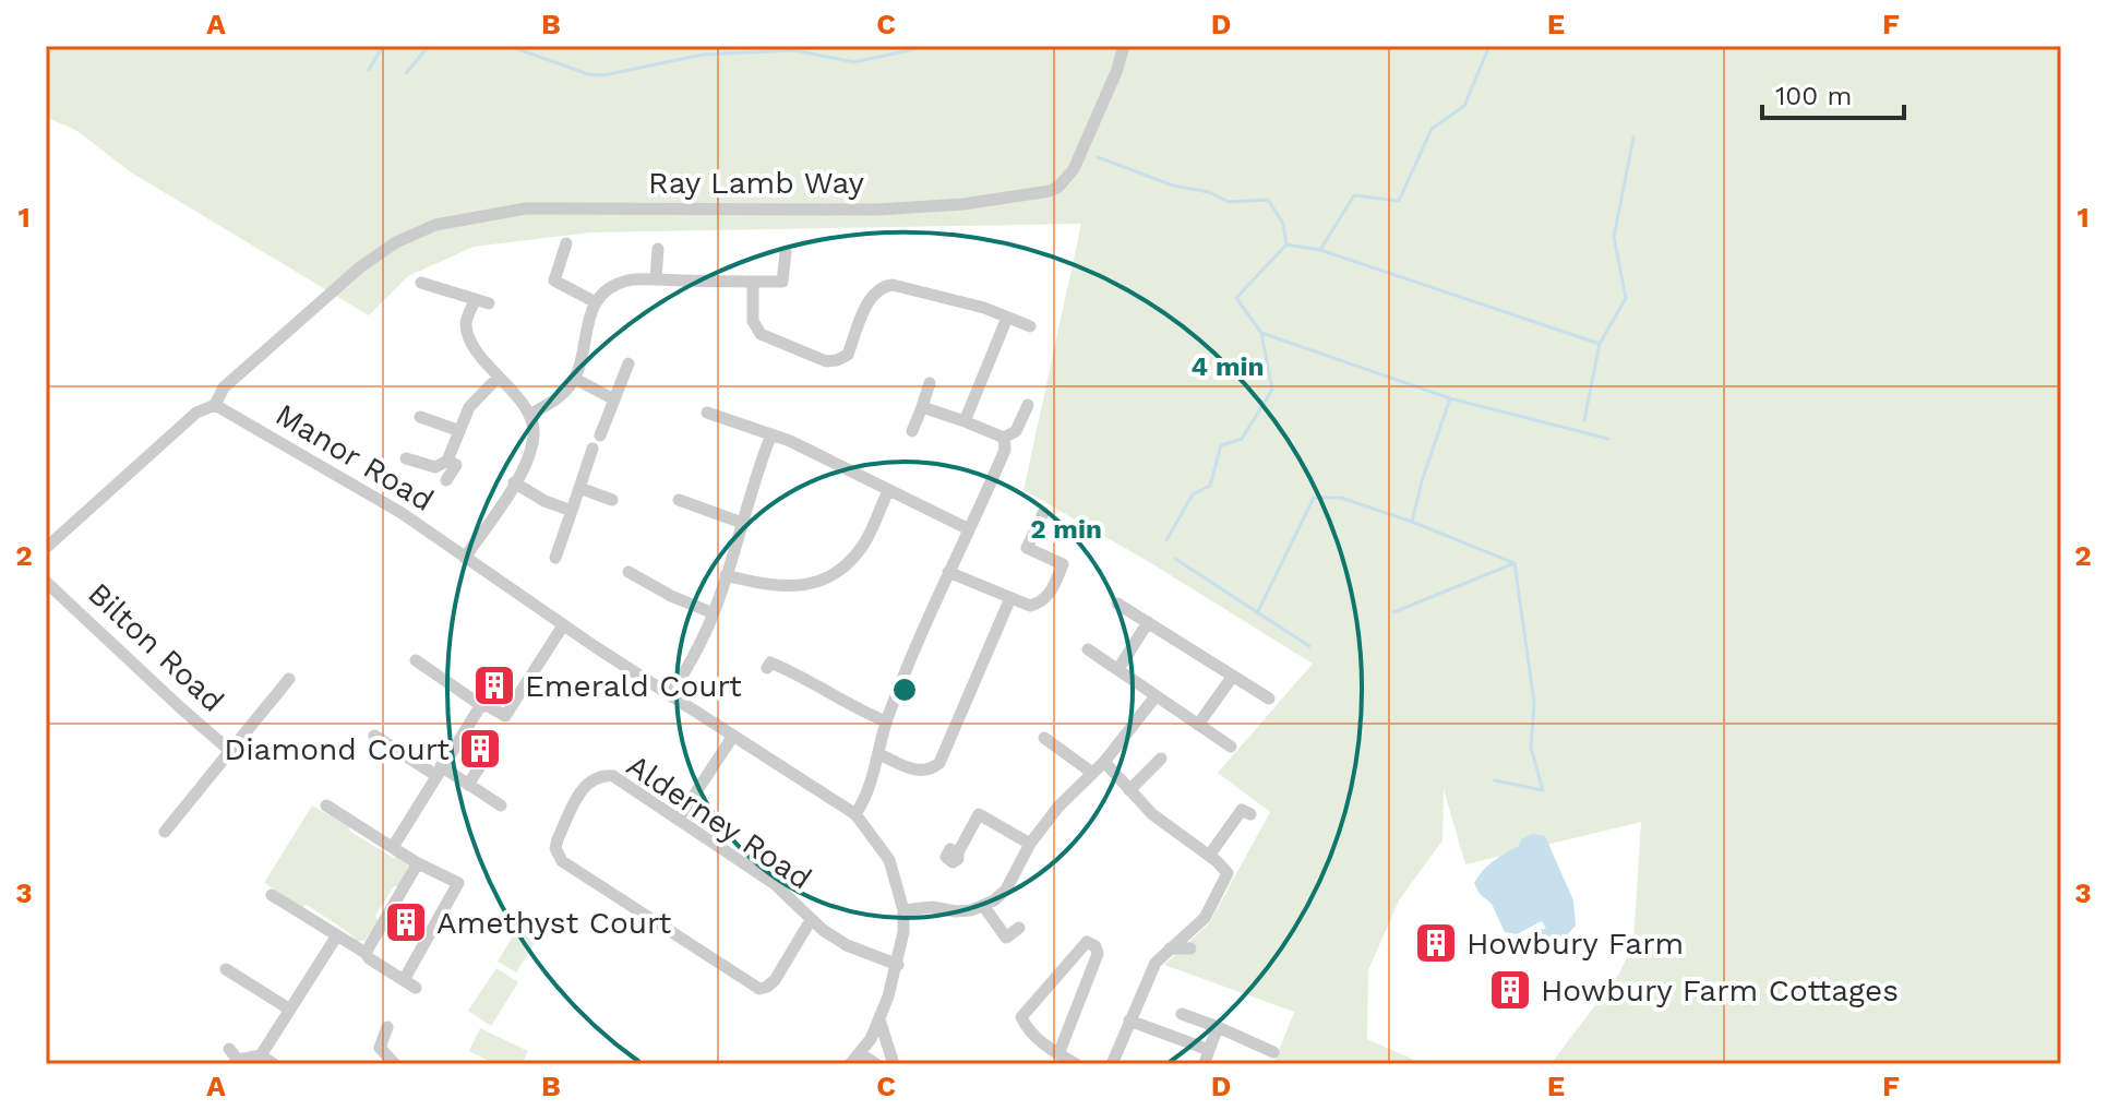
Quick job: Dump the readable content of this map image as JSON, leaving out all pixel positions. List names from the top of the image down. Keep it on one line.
{"streets":{"street":["Ray Lamb Way","Manor Road","Bilton Road","Alderney Road"]},"crossings":[["Ray Lamb Way","Manor Road"]],"places":{"building":["Emerald Court","Diamond Court","Amethyst Court","Howbury Farm","Howbury Farm Cottages"]},"scale_bar":"100 m","grid":{"columns":["A","B","C","D","E","F"],"rows":["1","2","3"]},"rings":["4 min","2 min"]}
